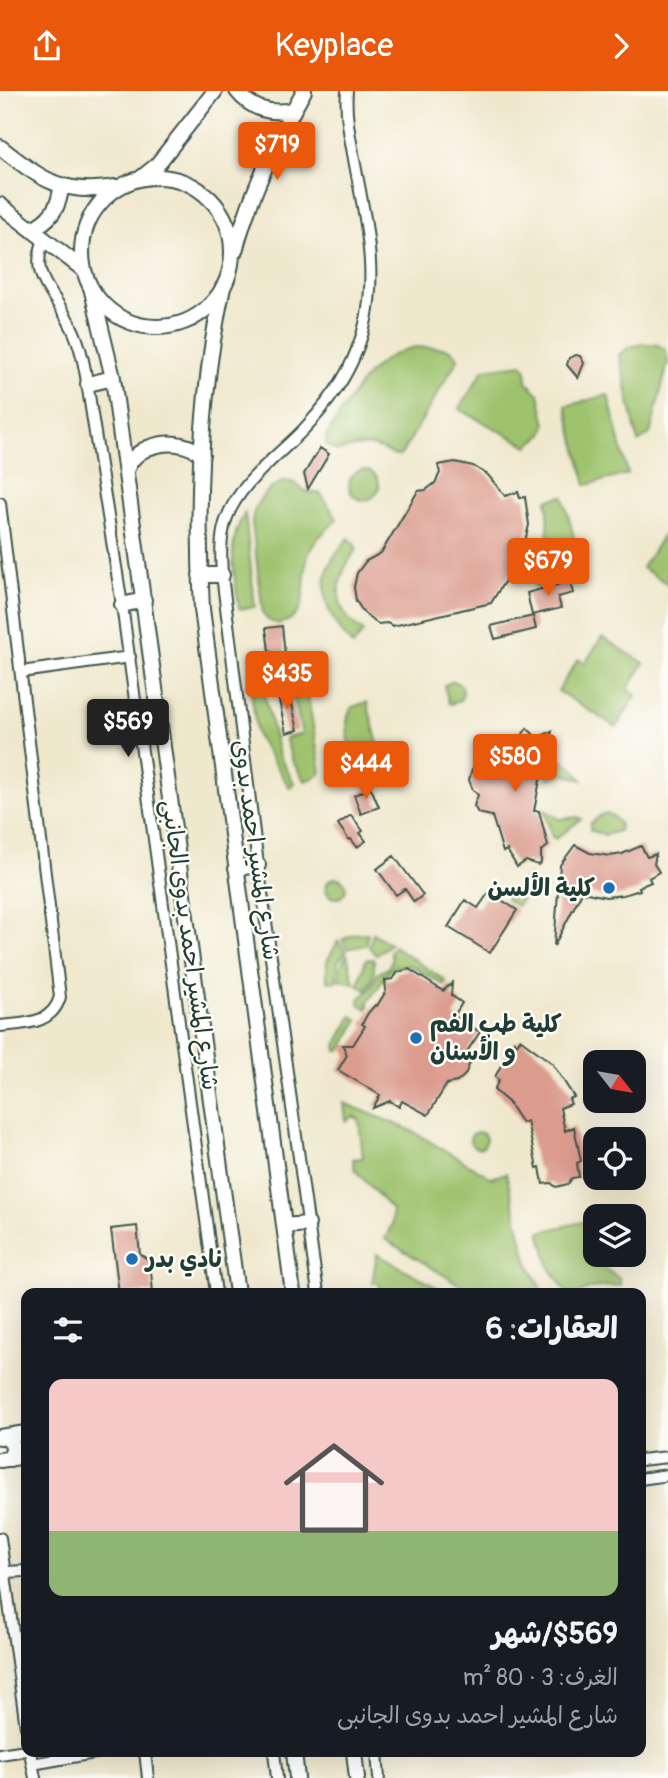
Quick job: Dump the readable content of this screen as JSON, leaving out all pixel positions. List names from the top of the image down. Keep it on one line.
{"streets":{"street":["شارع المشير احمد بدوى","شارع المشير احمد بدوى الجانبى"]},"places":["كلية الألسن","كلية طب الفم و الأسنان","نادي بدر"],"north":"bottom right","page":{"header":"Keyplace","price":["$719","$679","$435","$569","$580","$444"],"heading":"العقارات: 6","list":[{"name":"$569/شهر","note":"الغرف: 3 · 80 m² · شارع المشير احمد بدوى الجانبى"}]}}
